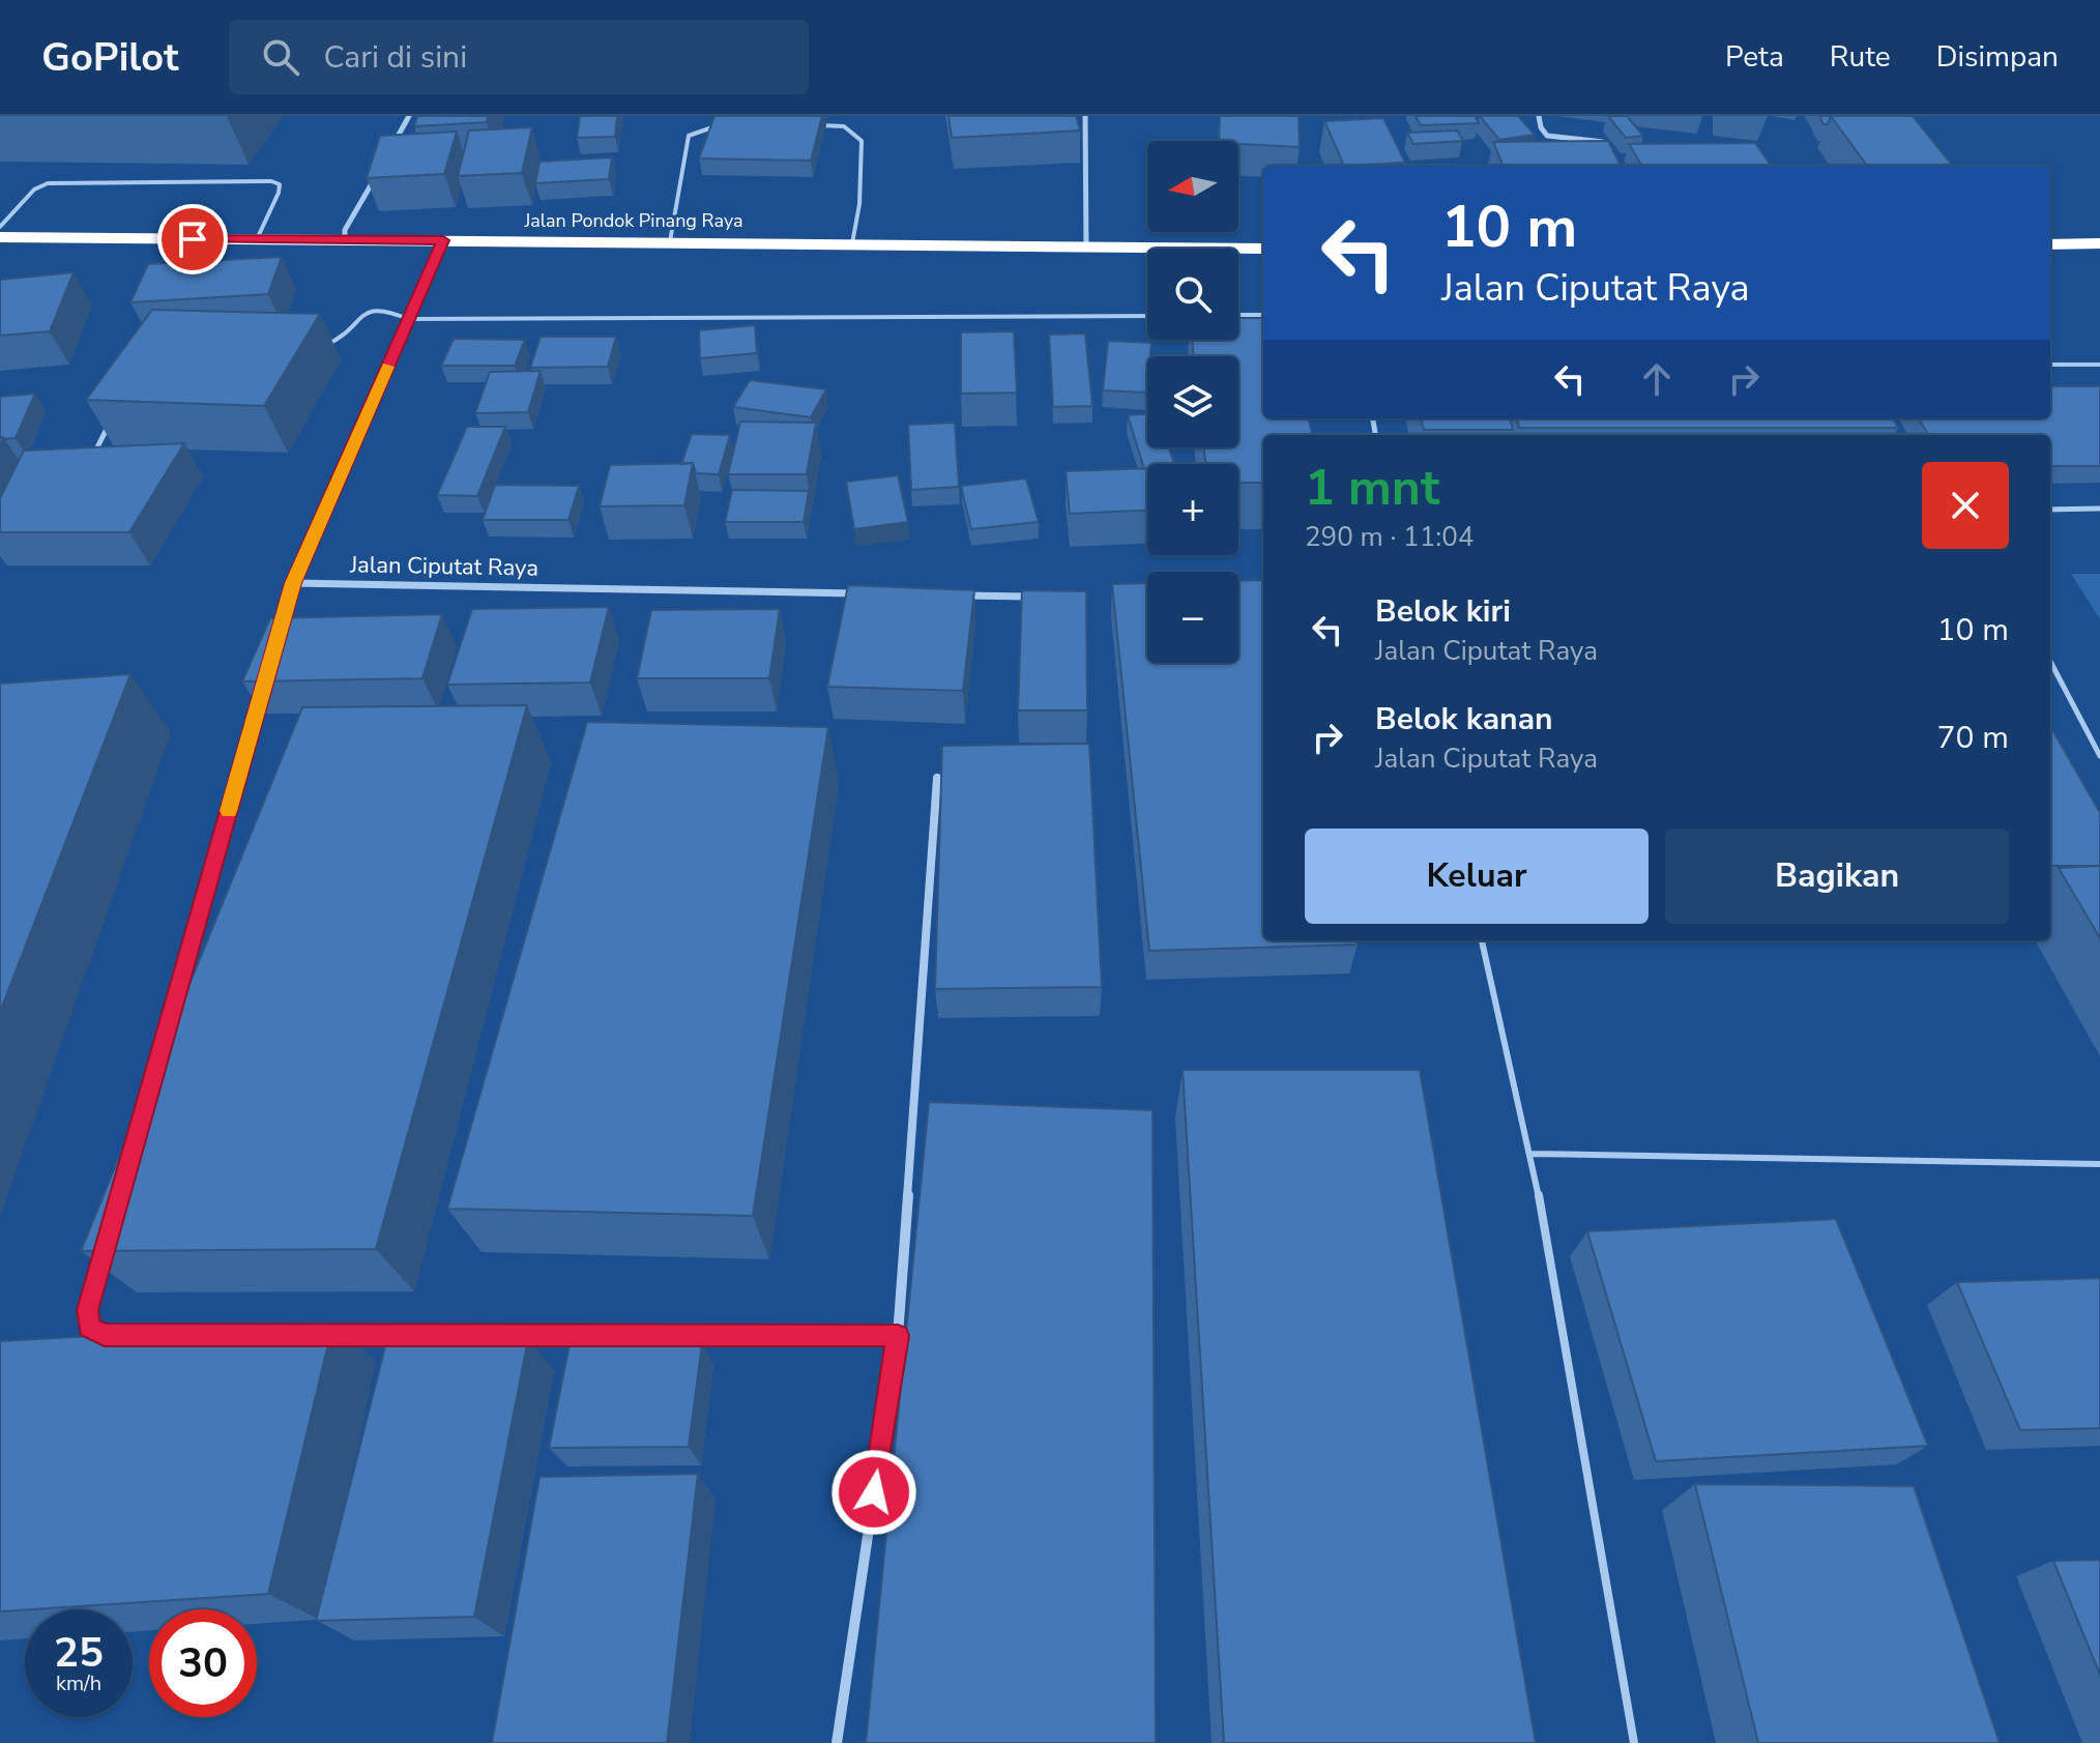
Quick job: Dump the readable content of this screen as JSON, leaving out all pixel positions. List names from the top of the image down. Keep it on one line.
{"streets":{"highway":["Jalan Pondok Pinang Raya"],"street":["Jalan Ciputat Raya"]},"north":"left","page":{"header":"GoPilot","search":"Cari di sini","nav":["Peta","Rute","Disimpan"],"map_buttons":["+","−"],"turn":["10 m","Jalan Ciputat Raya"],"heading":["1 mnt","290 m · 11:04"],"list":[{"name":"Belok kiri","note":"Jalan Ciputat Raya","value":"10 m"},{"name":"Belok kanan","note":"Jalan Ciputat Raya","value":"70 m"}],"buttons":["Keluar","Bagikan"],"speed":"25 km/h","limit":"30"}}
